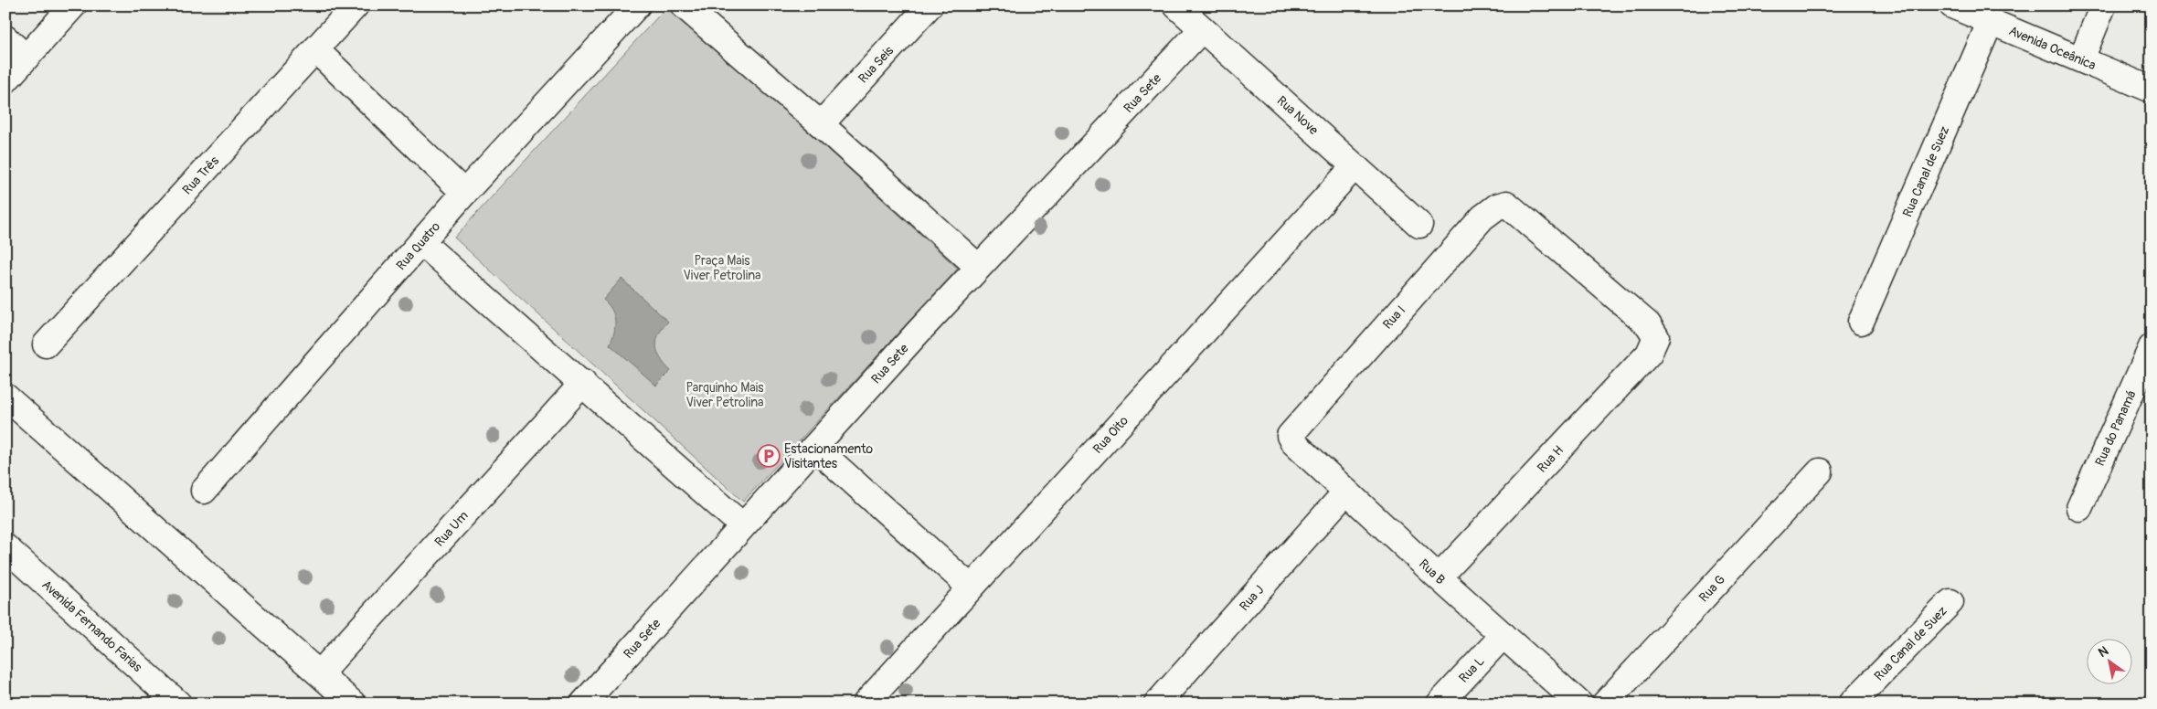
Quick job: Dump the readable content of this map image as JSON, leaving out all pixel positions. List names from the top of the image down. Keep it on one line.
{"streets":{"street":["Avenida Oceânica","Rua Seis","Rua Sete","Rua Nove","Rua Canal de Suez","Rua Três","Rua Quatro","Rua I","Rua do Panamá","Rua Oito","Rua H","Rua Um","Rua B","Rua G","Rua J","Avenida Fernando Farias","Rua L"]},"crossings":[["Avenida Oceânica","Rua Canal de Suez"],["Rua Sete","Rua Nove"],["Rua Nove","Rua Oito"],["Rua I","Rua H"],["Rua I","Rua B"],["Rua H","Rua B"],["Rua B","Rua J"],["Rua B","Rua L"]],"parks":["Praça Mais Viver Petrolina","Parquinho Mais Viver Petrolina"],"places":{"parking":["Estacionamento Visitantes"]},"north":"top left"}
